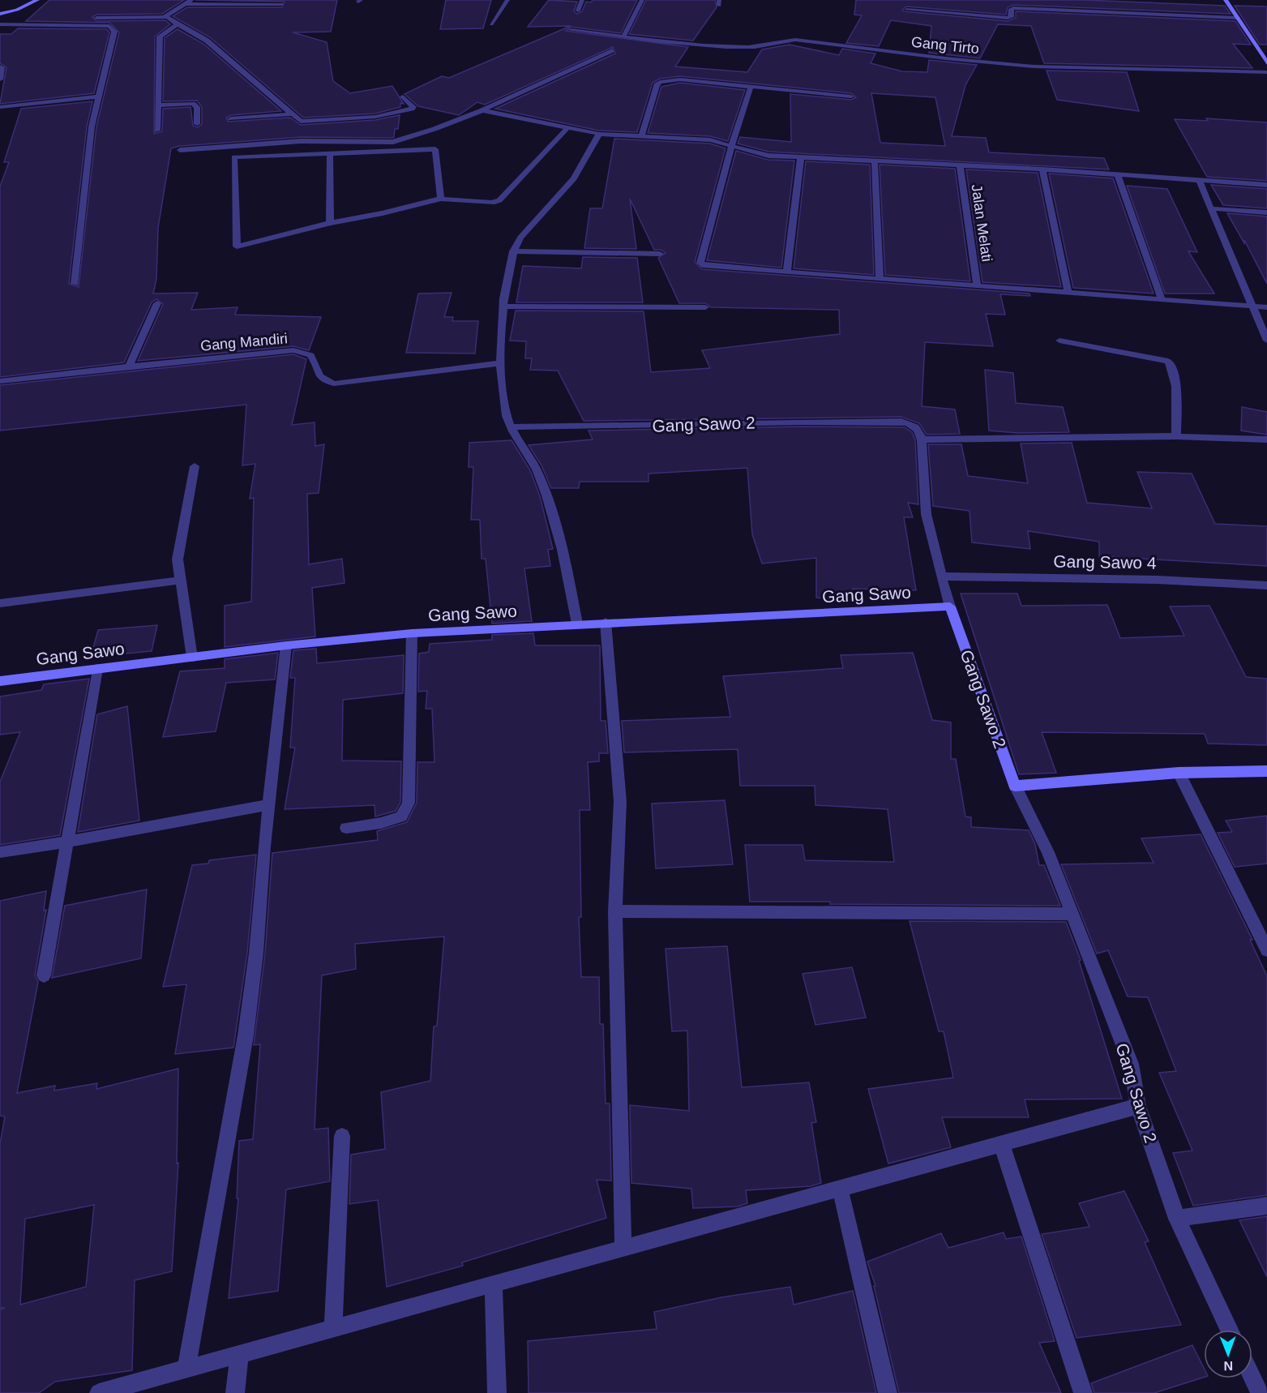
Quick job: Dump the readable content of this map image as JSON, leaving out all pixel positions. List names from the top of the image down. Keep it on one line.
{"streets":{"street":["Gang Tirto","Jalan Melati","Gang Mandiri","Gang Sawo 2","Gang Sawo 4","Gang Sawo"]},"crossings":[["Gang Sawo 2","Gang Sawo 4"],["Gang Sawo 2","Gang Sawo"]],"north":"bottom"}
